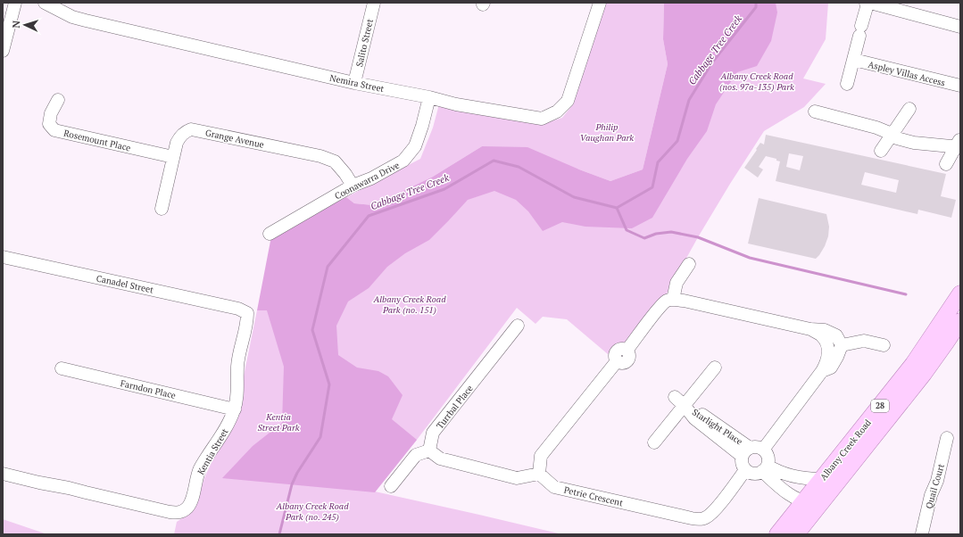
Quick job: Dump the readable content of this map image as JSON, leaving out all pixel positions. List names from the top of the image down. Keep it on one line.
{"streets":{"main road":["28","Albany Creek Road"],"street":["Salito Street","Aspley Villas Access","Nemira Street","Grange Avenue","Rosemount Place","Coonawarra Drive","Canadel Street","Farndon Place","Turrbal Place","Starlight Place","Kentia Street","Quail Court","Petrie Crescent"]},"crossings":[["Salito Street","Nemira Street"],["Nemira Street","Coonawarra Drive"],["Grange Avenue","Rosemount Place"],["Grange Avenue","Coonawarra Drive"],["Canadel Street","Kentia Street"],["Farndon Place","Kentia Street"],["Starlight Place","Petrie Crescent"]],"water":["Cabbage Tree Creek"],"parks":["Albany Creek Road (nos. 97a-135) Park","Philip Vaughan Park","Albany Creek Road Park (no. 151)","Kentia Street Park","Albany Creek Road Park (no. 245)"],"north":"left"}
